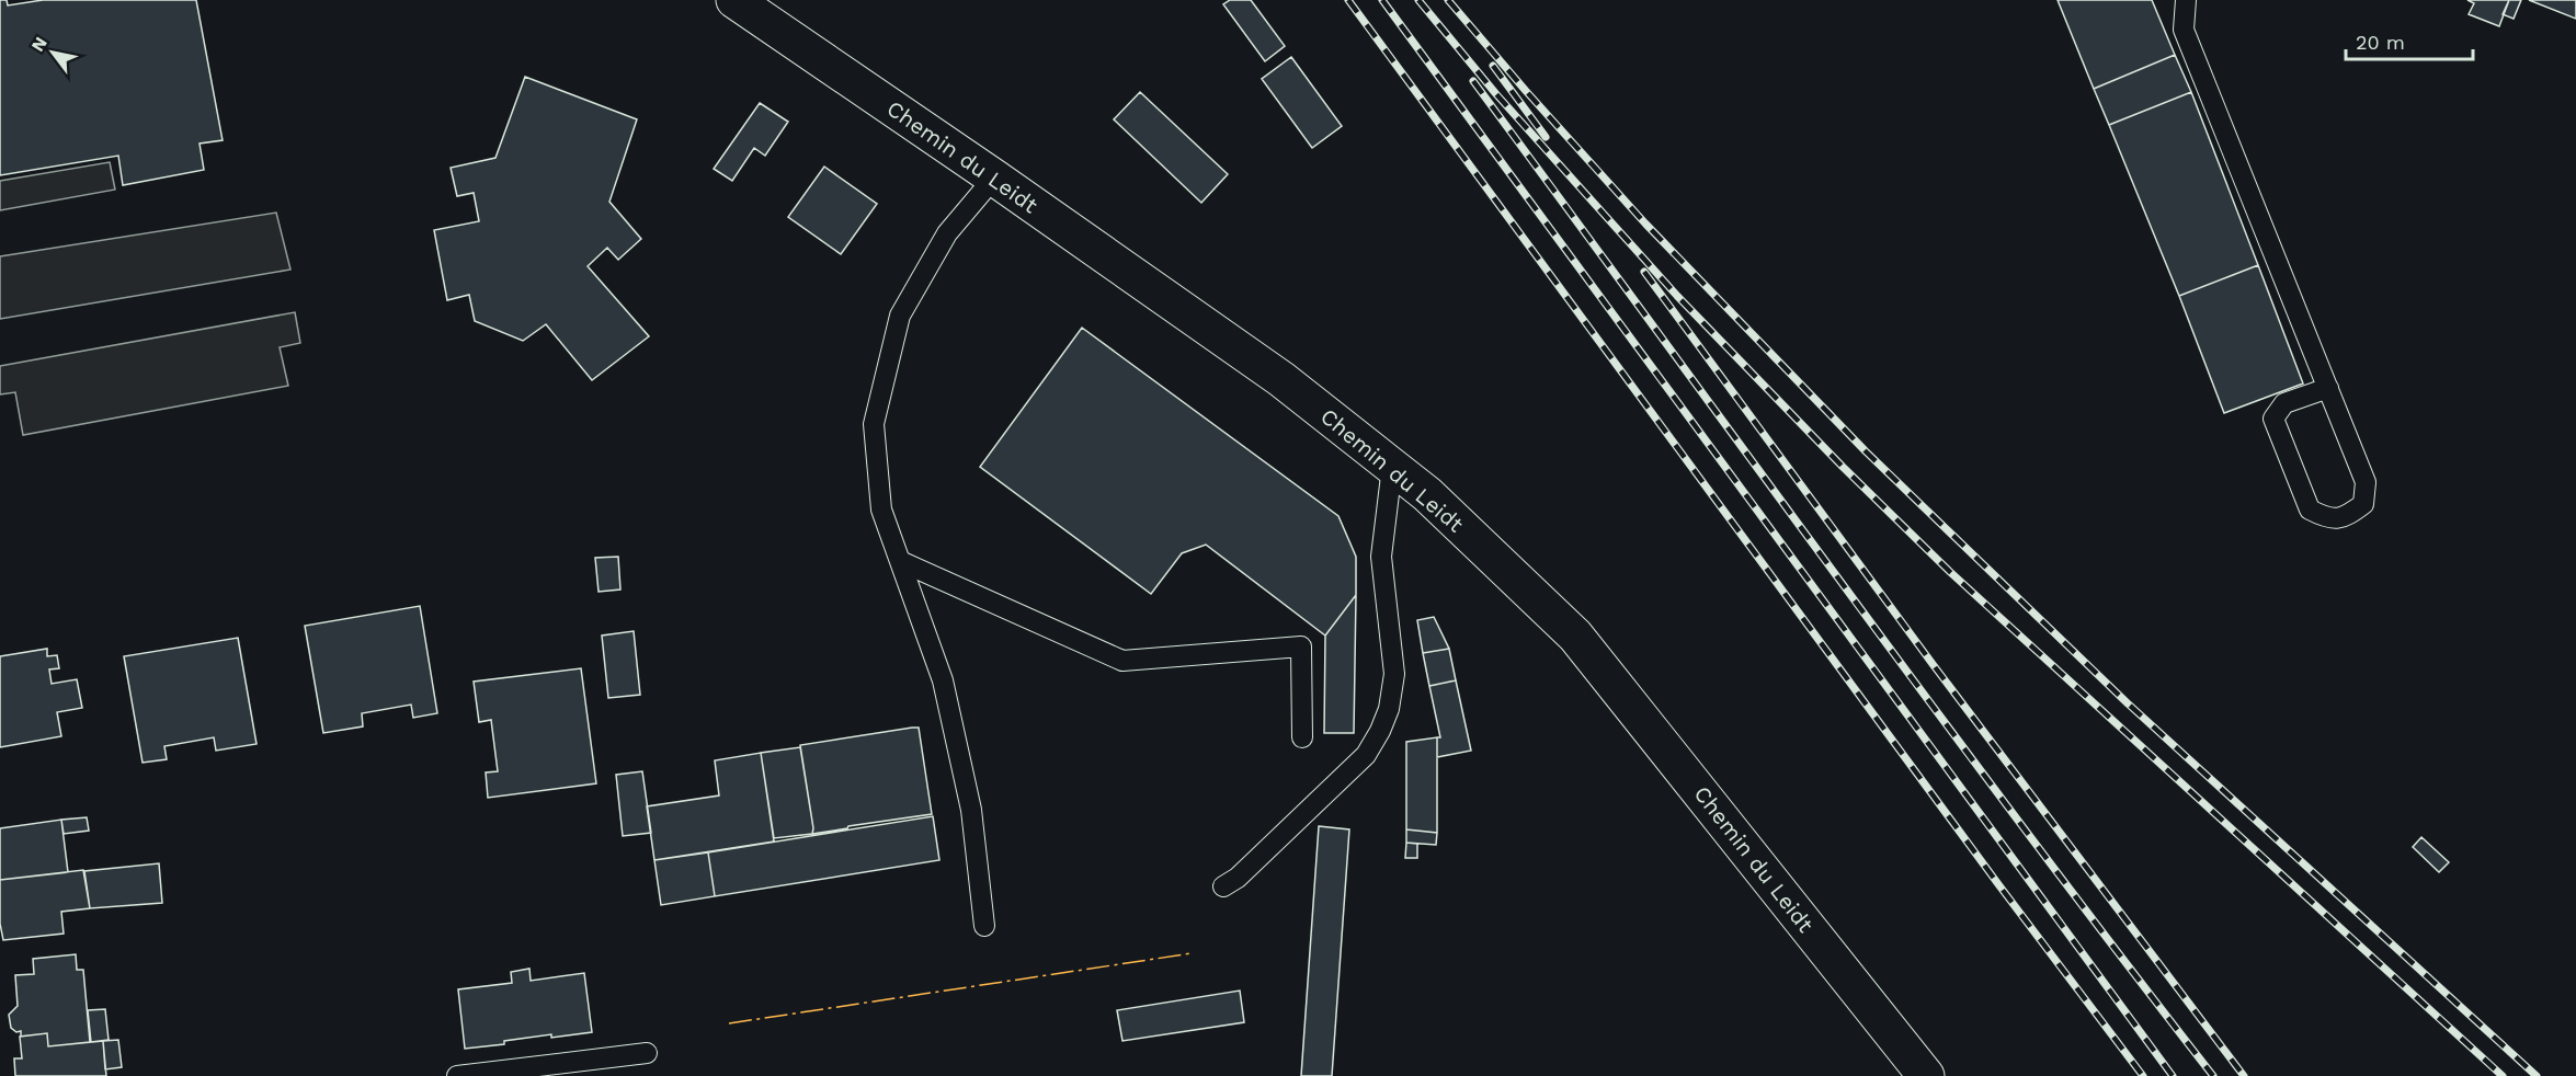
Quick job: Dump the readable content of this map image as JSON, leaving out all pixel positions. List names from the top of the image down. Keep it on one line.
{"streets":{"street":["Chemin du Leidt"]},"scale_bar":"20 m","north":"top left"}
